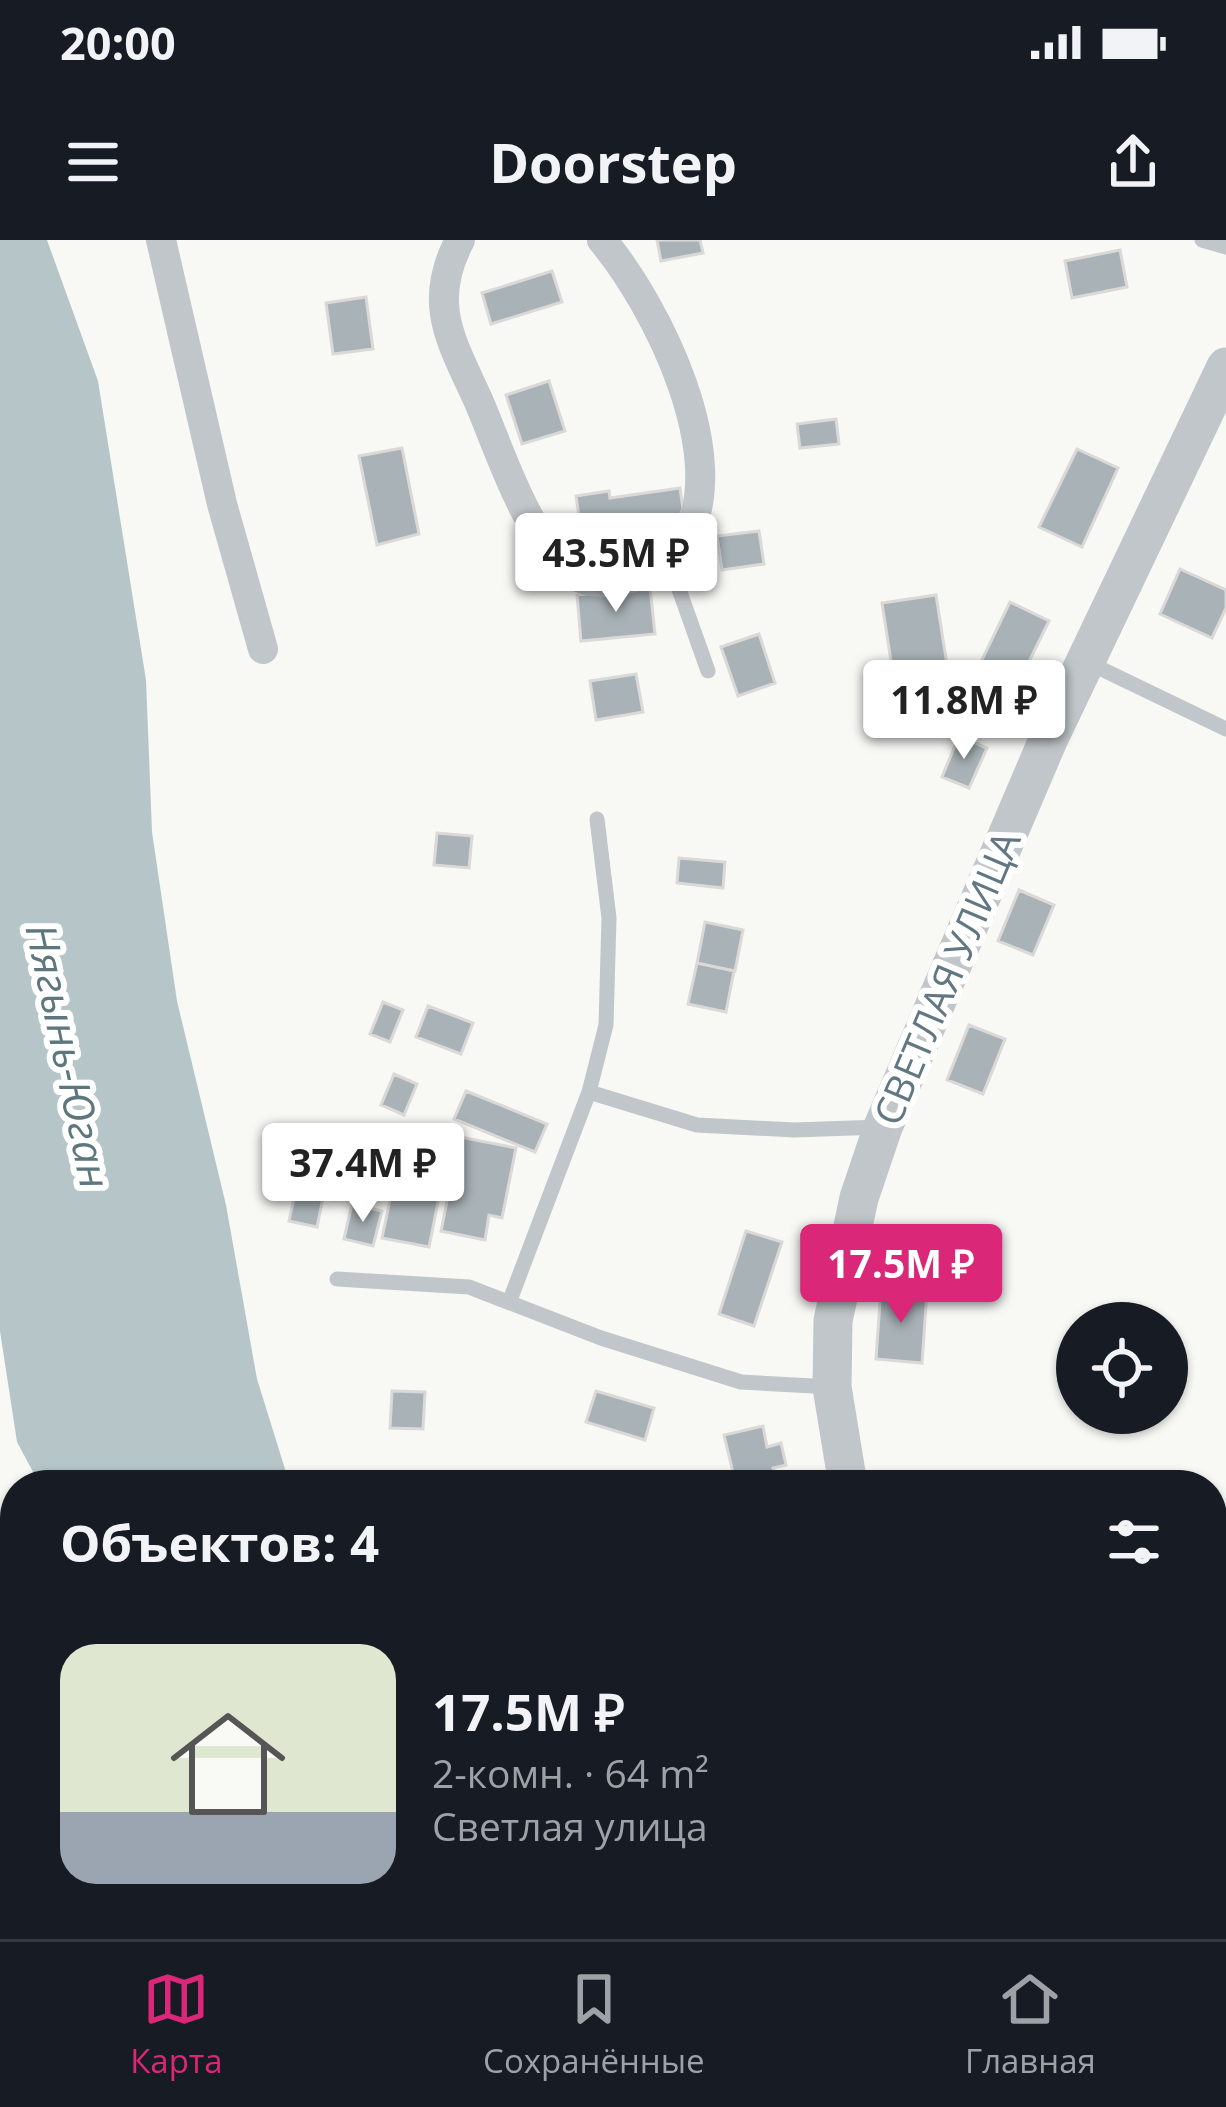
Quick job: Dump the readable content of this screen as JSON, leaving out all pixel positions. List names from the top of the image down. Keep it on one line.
{"streets":{"street":["СВЕТЛАЯ УЛИЦА"]},"water":["Нягынь-Юган"],"page":{"status":"20:00","header":"Doorstep","price":["43.5M ₽","11.8M ₽","37.4M ₽","17.5M ₽"],"heading":"Объектов: 4","list":[{"name":"17.5M ₽","note":"2-комн. · 64 m² · Светлая улица"}],"tabs":["Карта","Сохранённые","Главная"]}}
